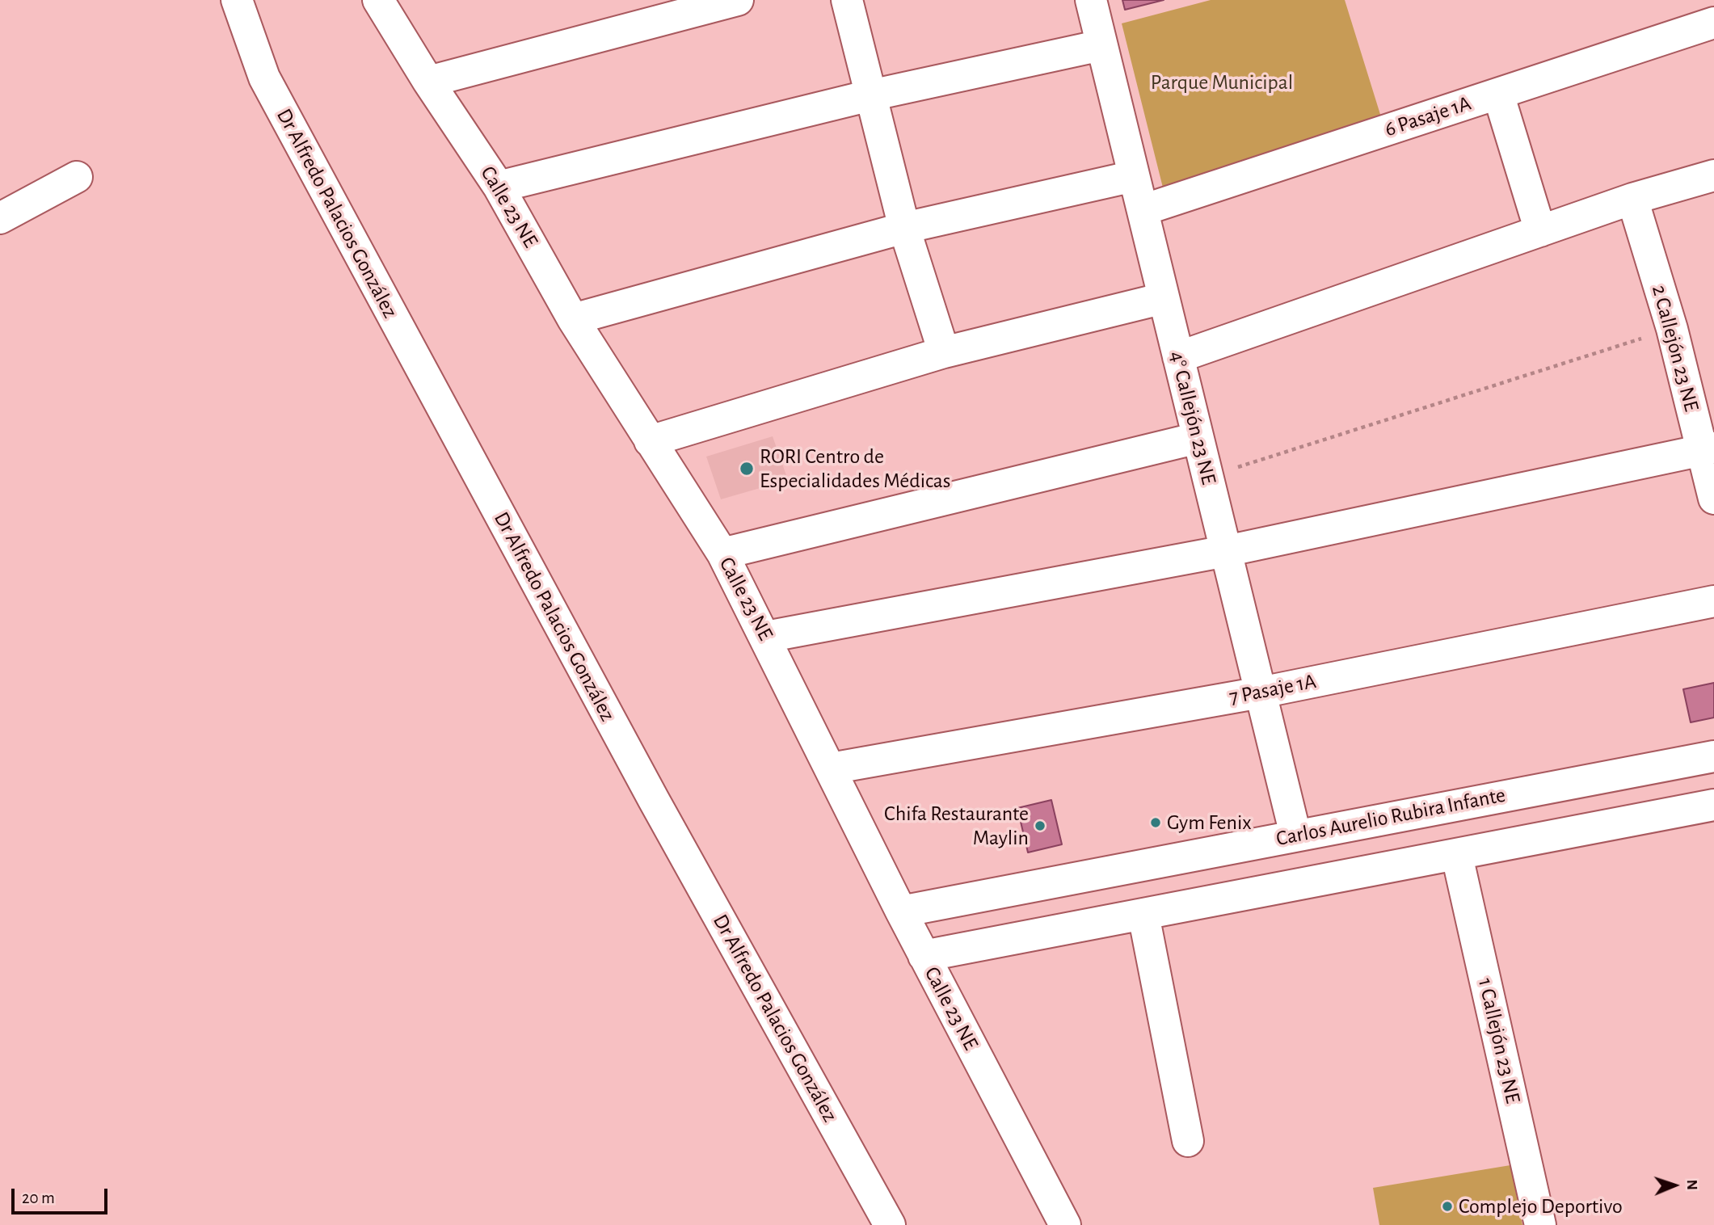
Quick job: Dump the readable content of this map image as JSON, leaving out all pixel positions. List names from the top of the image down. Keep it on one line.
{"streets":{"street":["6 Pasaje 1A","Calle 23 NE","Dr Alfredo Palacios González","2 Callejón 23 NE","4° Callejón 23 NE","7 Pasaje 1A","Carlos Aurelio Rubira Infante","1 Callejón 23 NE"]},"crossings":[["6 Pasaje 1A","4° Callejón 23 NE"],["Calle 23 NE","7 Pasaje 1A"],["Calle 23 NE","Carlos Aurelio Rubira Infante"],["4° Callejón 23 NE","7 Pasaje 1A"],["4° Callejón 23 NE","Carlos Aurelio Rubira Infante"]],"parks":["Parque Municipal"],"places":["RORI Centro de Especialidades Médicas","Gym Fenix","Chifa Restaurante Maylin","Complejo Deportivo"],"scale_bar":"20 m","north":"right"}
